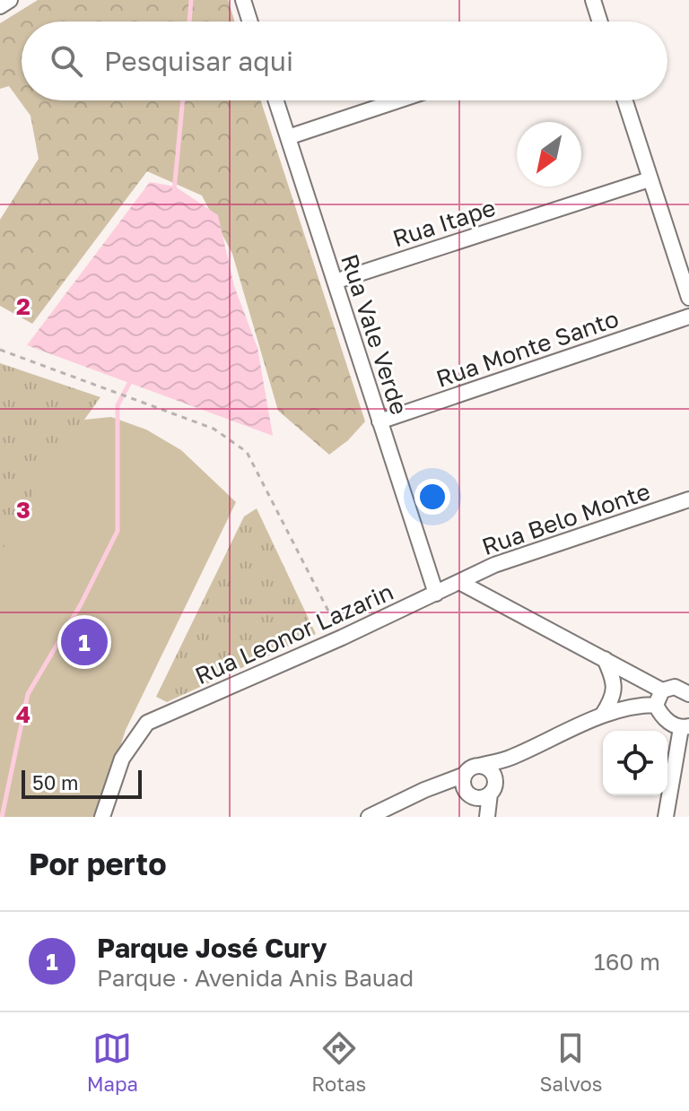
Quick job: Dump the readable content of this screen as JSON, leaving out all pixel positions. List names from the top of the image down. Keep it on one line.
{"streets":{"street":["Rua Itape","Rua Vale Verde","Rua Monte Santo","Rua Belo Monte","Rua Leonor Lazarin"]},"crossings":[["Rua Itape","Rua Vale Verde"],["Rua Vale Verde","Rua Monte Santo"],["Rua Vale Verde","Rua Leonor Lazarin"],["Rua Belo Monte","Rua Leonor Lazarin"]],"scale_bar":"50 m","north":"bottom left","page":{"search":"Pesquisar aqui","pins":"1","scale":"50 m","heading":"Por perto","list":[{"mark":"1","name":"Parque José Cury","note":"Parque · Avenida Anis Bauad","value":"160 m"}],"nav":["Mapa","Rotas","Salvos"]},"grid":{"rows":["2","3","4"]}}
